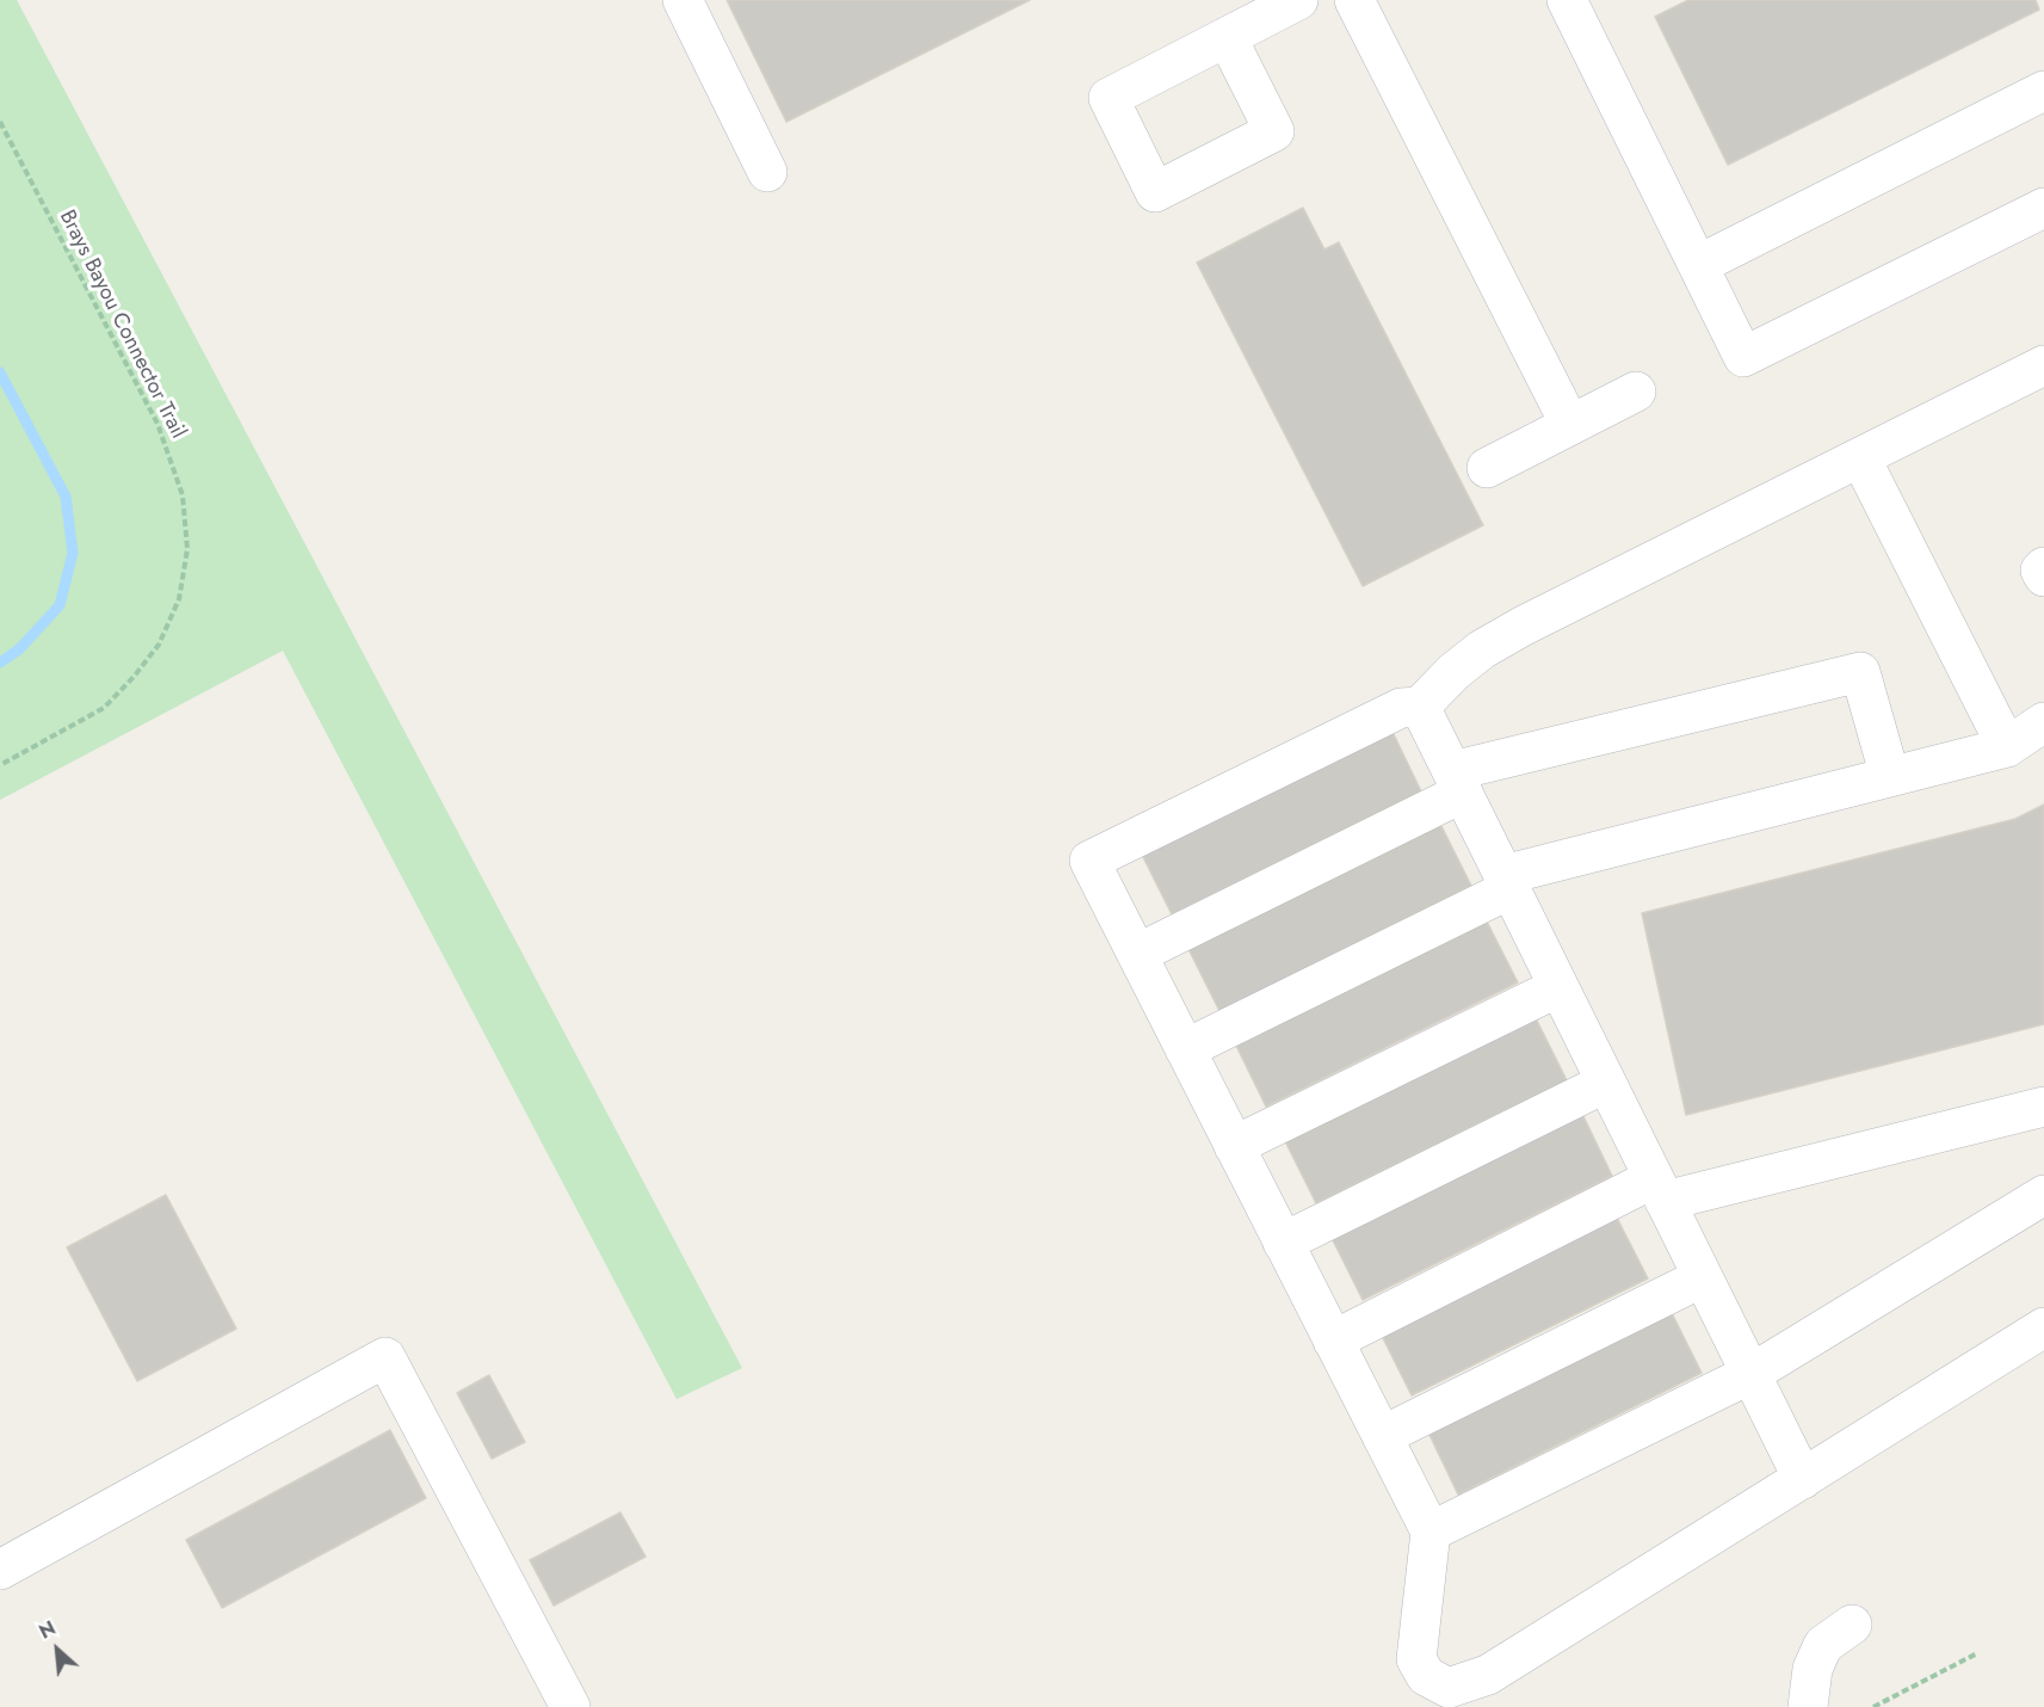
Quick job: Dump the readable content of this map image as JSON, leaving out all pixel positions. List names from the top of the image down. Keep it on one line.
{"streets":{"path":["Brays Bayou Connector Trail"]},"north":"top left"}
